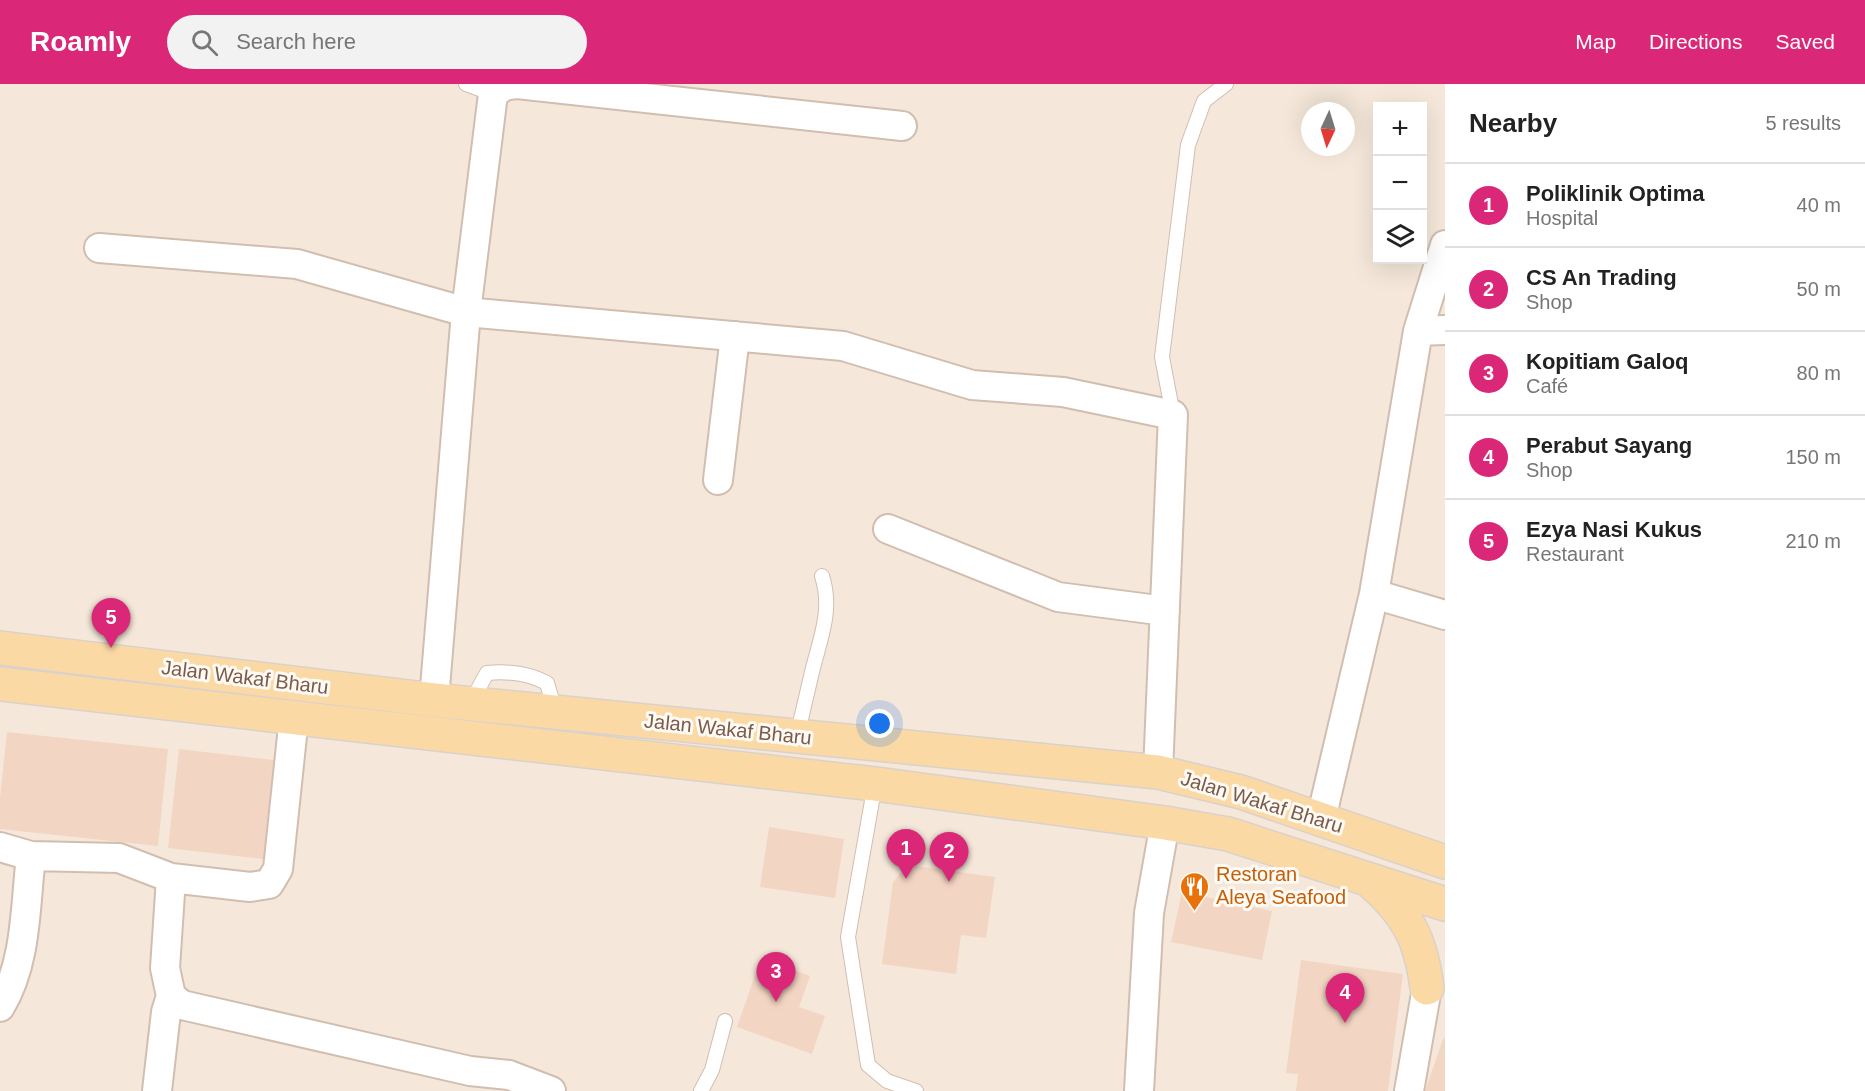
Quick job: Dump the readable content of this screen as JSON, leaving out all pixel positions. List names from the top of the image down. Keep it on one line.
{"streets":{"main road":["Jalan Wakaf Bharu"]},"places":{"restaurant":["Restoran Aleya Seafood"]},"north":"bottom","page":{"header":"Roamly","search":"Search here","nav":["Map","Directions","Saved"],"heading":["Nearby","5 results"],"map_buttons":["+","−"],"list":[{"mark":"1","name":"Poliklinik Optima","note":"Hospital","value":"40 m"},{"mark":"2","name":"CS An Trading","note":"Shop","value":"50 m"},{"mark":"3","name":"Kopitiam Galoq","note":"Café","value":"80 m"},{"mark":"4","name":"Perabut Sayang","note":"Shop","value":"150 m"},{"mark":"5","name":"Ezya Nasi Kukus","note":"Restaurant","value":"210 m"}],"pins":["5","1","2","3","4"]}}
